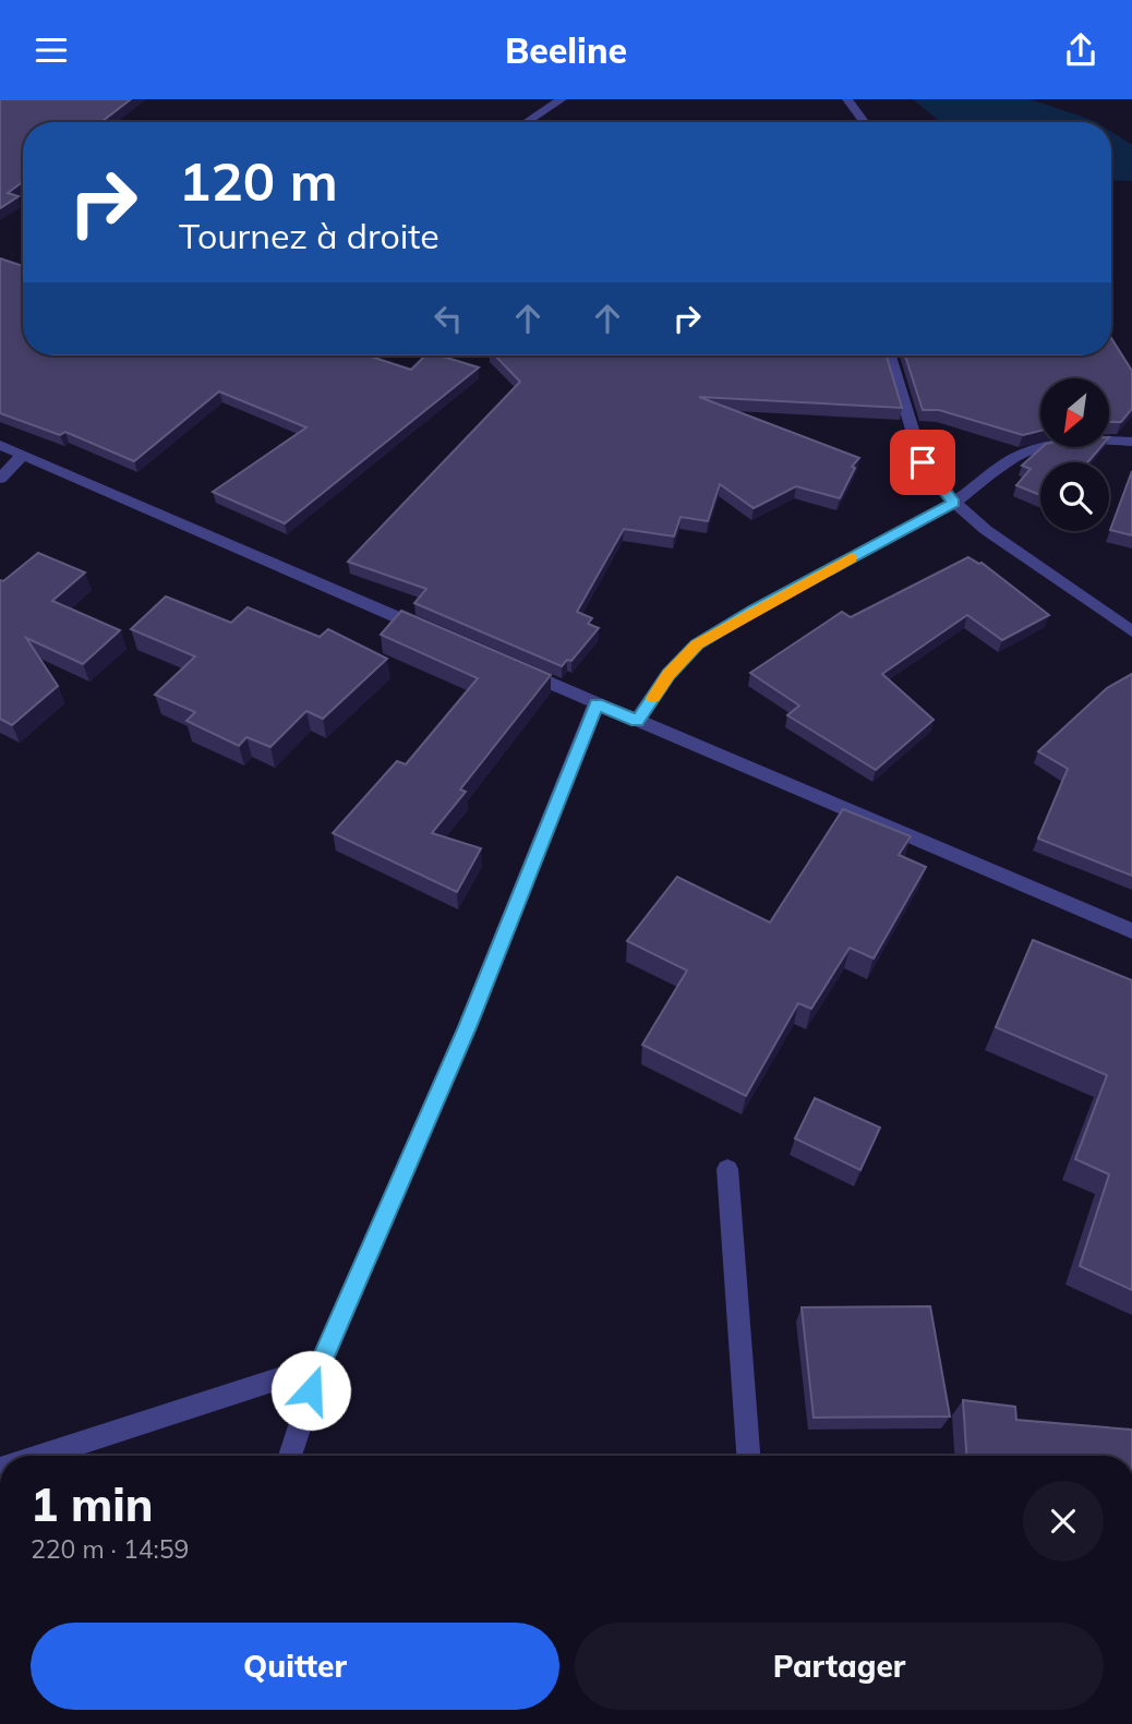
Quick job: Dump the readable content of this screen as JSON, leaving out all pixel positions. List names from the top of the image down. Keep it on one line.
{"north":"bottom left","page":{"header":"Beeline","turn":["120 m","Tournez à droite"],"heading":["1 min","220 m · 14:59"],"buttons":["Quitter","Partager"]}}
